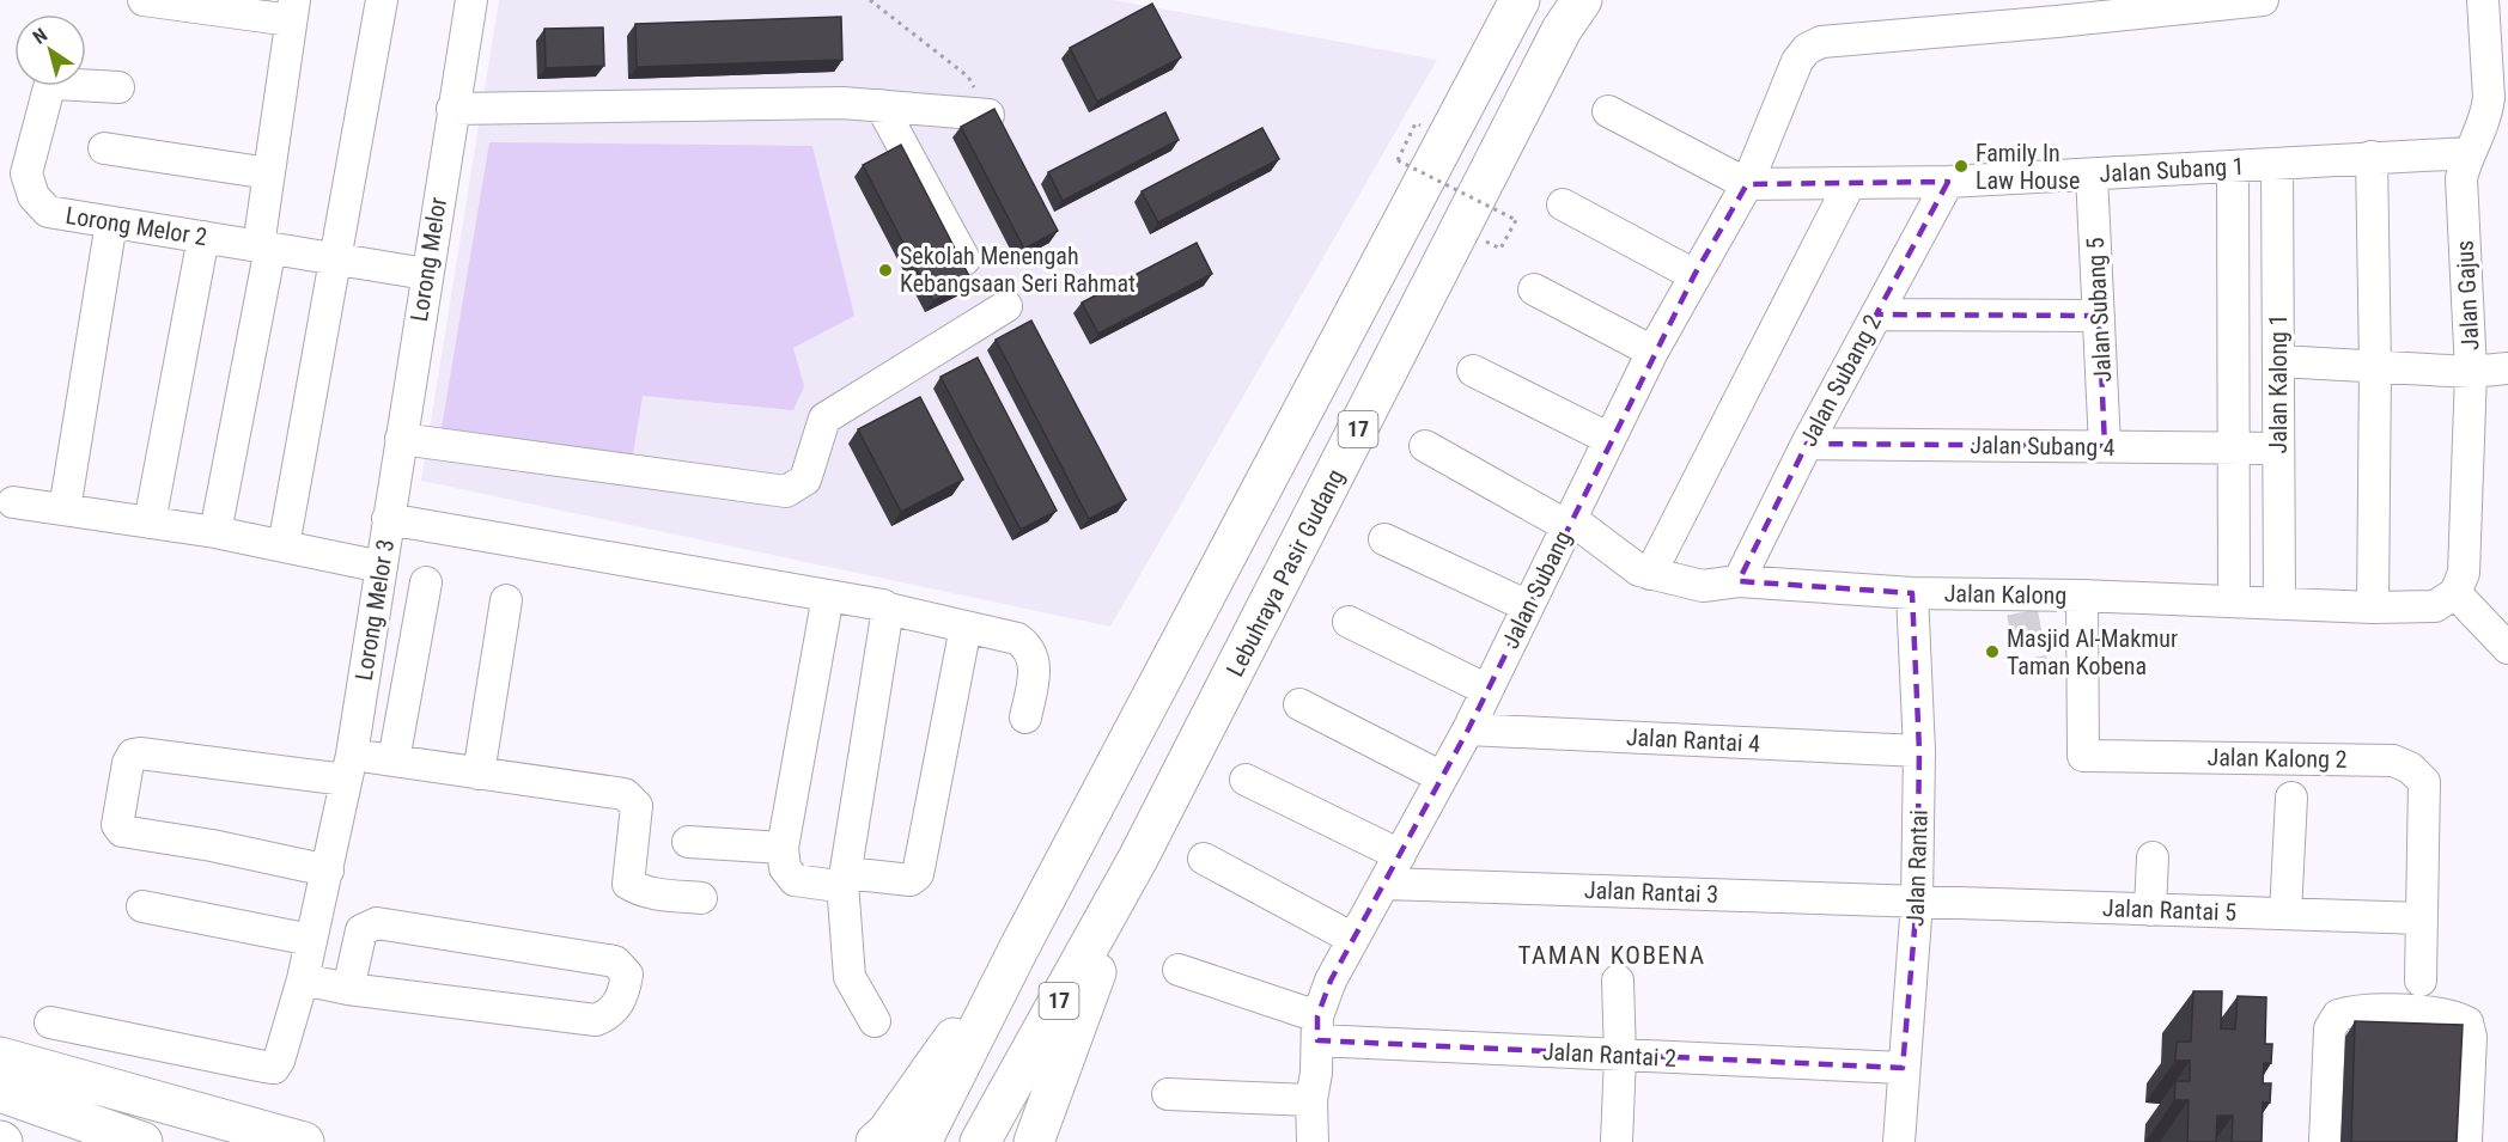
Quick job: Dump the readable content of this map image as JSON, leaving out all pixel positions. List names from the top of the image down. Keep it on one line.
{"streets":{"highway":["17","Lebuhraya Pasir Gudang"],"street":["Jalan Subang 1","Lorong Melor 2","Lorong Melor","Jalan Gajus","Jalan Subang 5","Jalan Subang 2","Jalan Kalong 1","Jalan Subang 4","Jalan Subang","Jalan Kalong","Lorong Melor 3","Jalan Rantai 4","Jalan Kalong 2","Jalan Rantai","Jalan Rantai 3","Jalan Rantai 5","Jalan Rantai 2"]},"crossings":[["Jalan Subang 1","Jalan Gajus"],["Jalan Subang 1","Jalan Subang 5"],["Jalan Subang 1","Jalan Subang 2"],["Jalan Subang 1","Jalan Kalong 1"],["Jalan Subang 1","Jalan Subang"],["Lorong Melor 2","Lorong Melor"],["Lorong Melor","Lorong Melor 3"],["Jalan Gajus","Jalan Kalong"],["Jalan Subang 5","Jalan Subang 4"],["Jalan Subang 2","Jalan Subang 4"],["Jalan Subang 2","Jalan Kalong"],["Jalan Kalong 1","Jalan Subang 4"],["Jalan Kalong 1","Jalan Kalong"],["Jalan Subang","Jalan Kalong"],["Jalan Subang","Jalan Rantai 4"],["Jalan Subang","Jalan Rantai 3"],["Jalan Subang","Jalan Rantai 2"],["Jalan Kalong","Jalan Kalong 2"],["Jalan Kalong","Jalan Rantai"],["Jalan Rantai 4","Jalan Rantai"],["Jalan Kalong 2","Jalan Rantai 5"],["Jalan Rantai","Jalan Rantai 3"],["Jalan Rantai","Jalan Rantai 5"],["Jalan Rantai","Jalan Rantai 2"],["Jalan Rantai 3","Jalan Rantai 5"]],"districts":["TAMAN KOBENA"],"places":["Family In Law House","Sekolah Menengah Kebangsaan Seri Rahmat","Masjid Al-Makmur Taman Kobena"],"north":"top left"}
